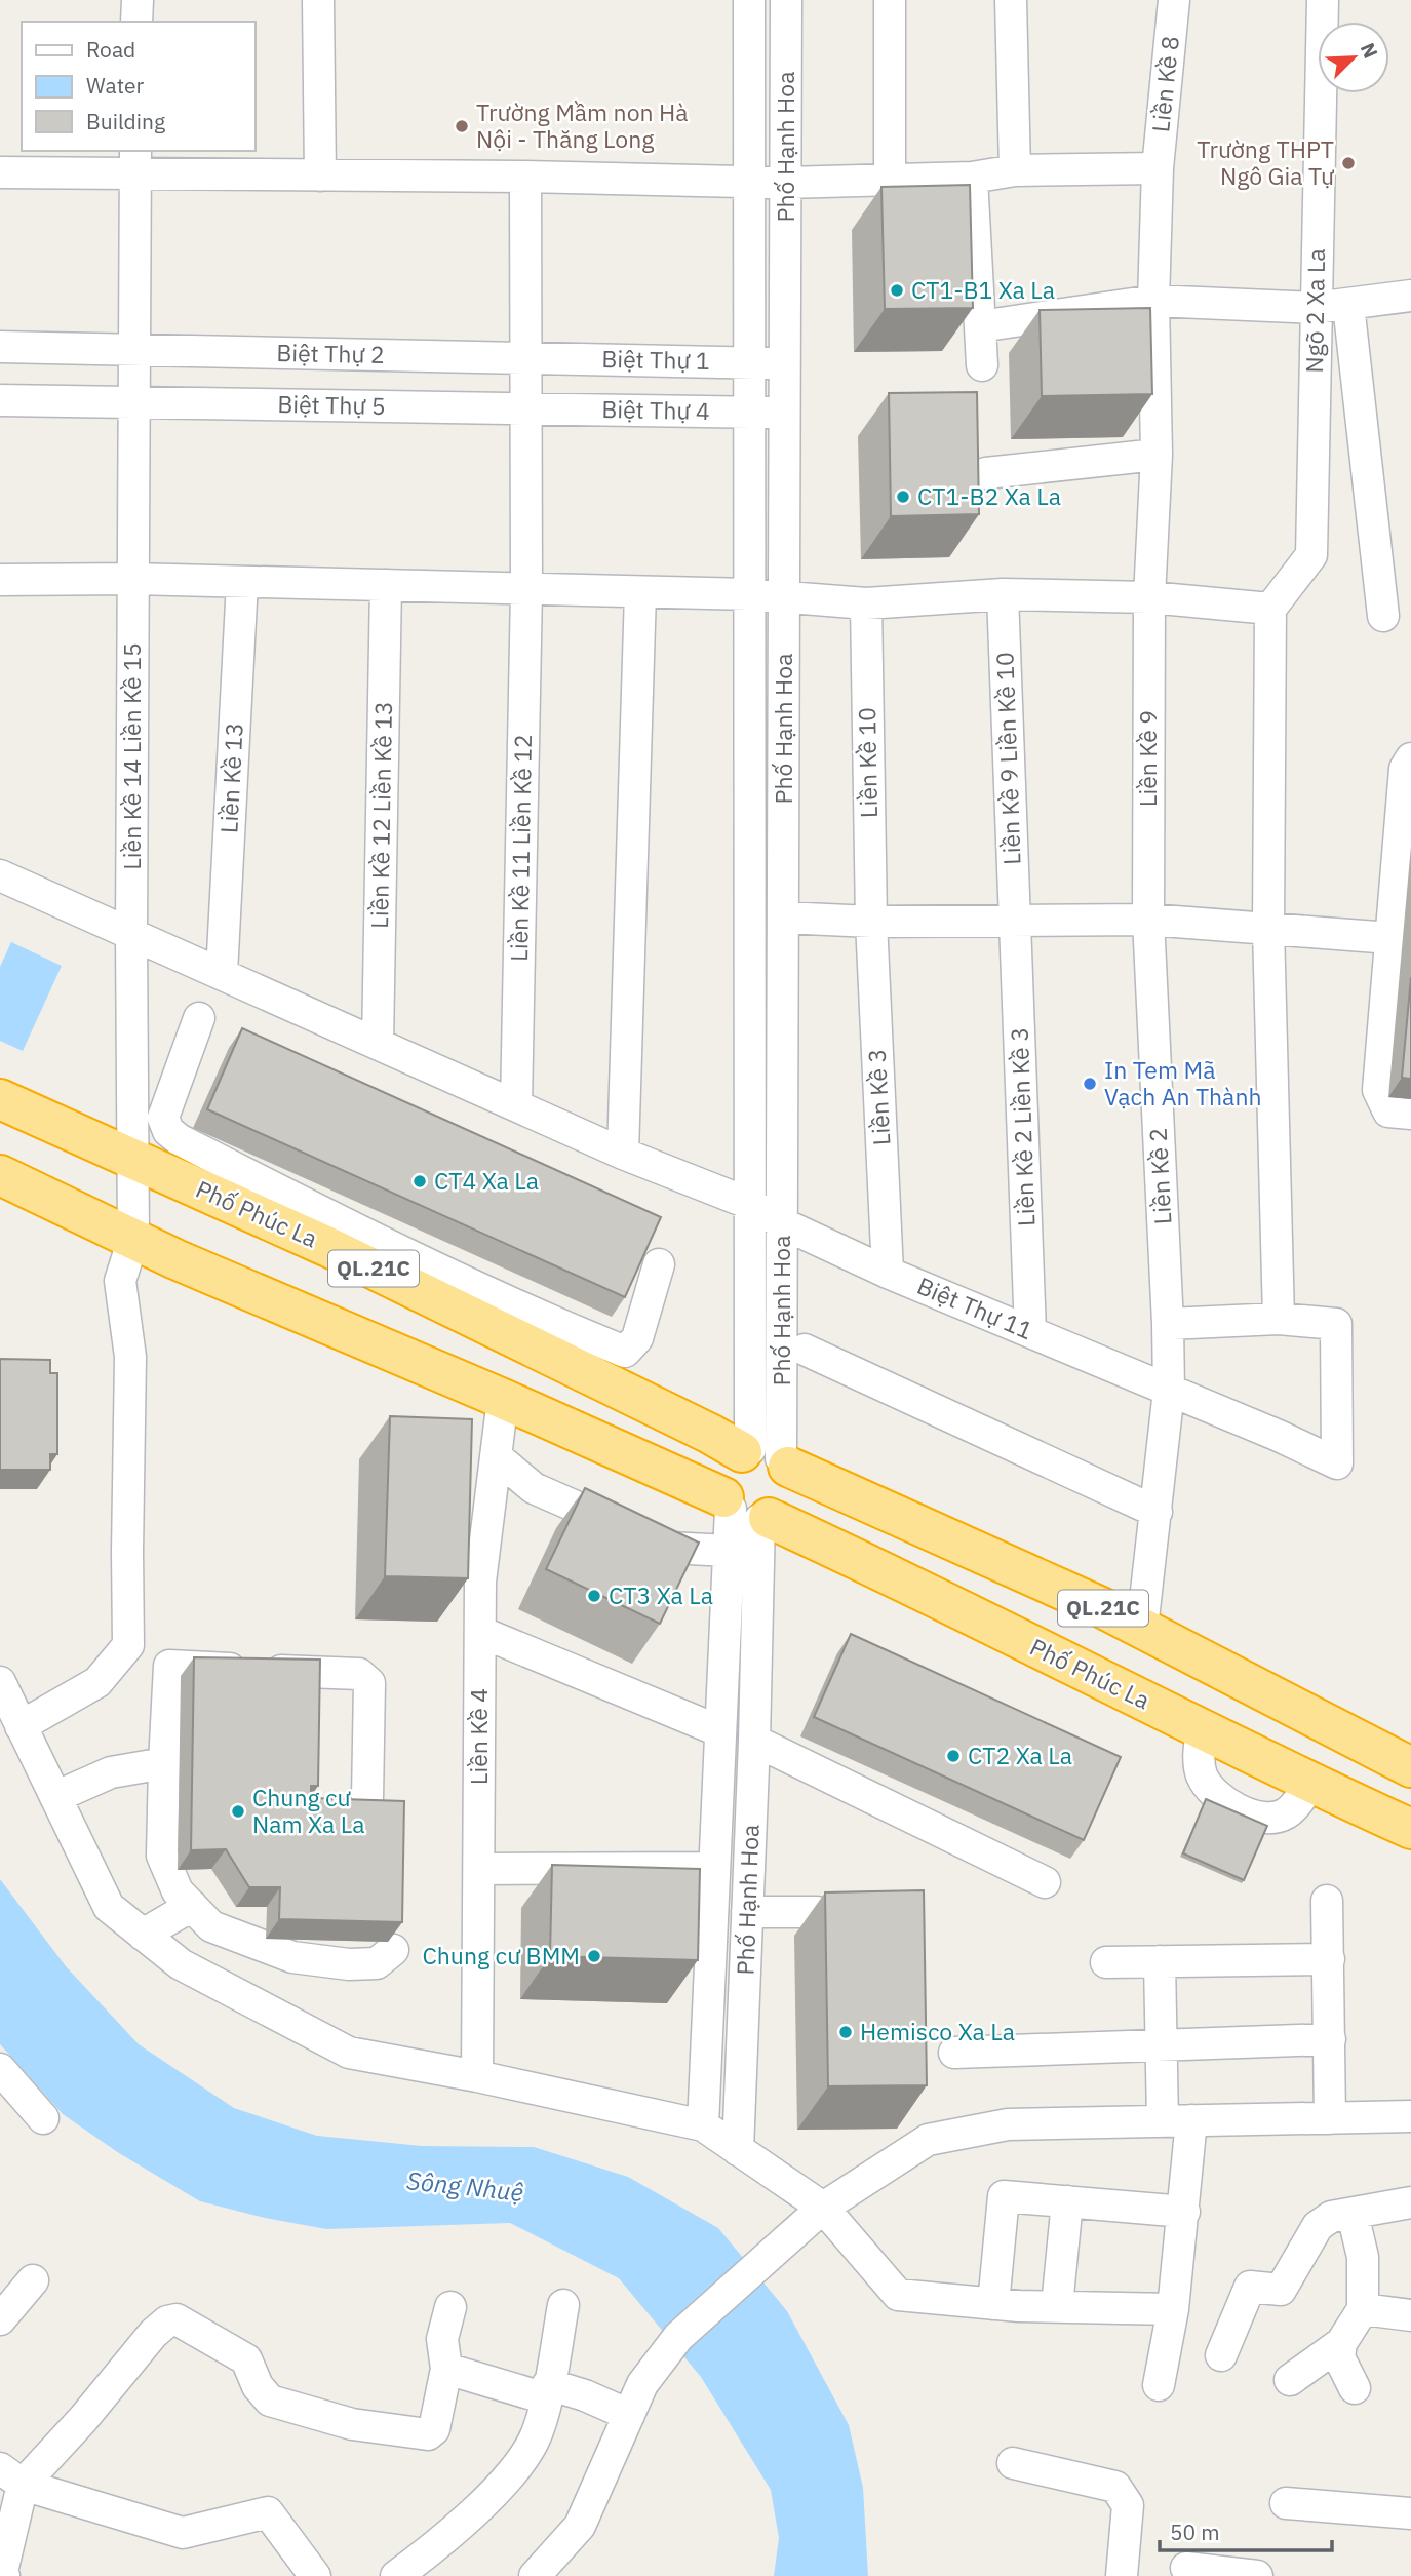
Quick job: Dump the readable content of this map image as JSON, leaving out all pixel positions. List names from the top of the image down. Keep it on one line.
{"streets":{"highway":["Phố Phúc La","QL.21C"],"street":["Liền Kề 8","Phố Hạnh Hoa","Ngõ 2 Xa La","Biệt Thự 2","Biệt Thự 1","Biệt Thự 5","Biệt Thự 4","Liền Kề 14 Liền Kề 15","Liền Kề 9 Liền Kề 10","Liền Kề 9","Liền Kề 10","Liền Kề 13","Liền Kề 12 Liền Kề 13","Liền Kề 11 Liền Kề 12","Liền Kề 3","Liền Kề 2 Liền Kề 3","Liền Kề 2","Biệt Thự 11","Liền Kề 4"]},"crossings":[["Liền Kề 8","Liền Kề 9"],["Phố Hạnh Hoa","Biệt Thự 1"],["Phố Hạnh Hoa","Biệt Thự 4"],["Phố Hạnh Hoa","Phố Phúc La"],["Phố Hạnh Hoa","Biệt Thự 11"],["Biệt Thự 2","Biệt Thự 1"],["Biệt Thự 2","Liền Kề 14 Liền Kề 15"],["Biệt Thự 2","Liền Kề 11 Liền Kề 12"],["Biệt Thự 1","Liền Kề 11 Liền Kề 12"],["Biệt Thự 5","Biệt Thự 4"],["Biệt Thự 5","Liền Kề 14 Liền Kề 15"],["Biệt Thự 5","Liền Kề 11 Liền Kề 12"],["Biệt Thự 4","Liền Kề 11 Liền Kề 12"],["Liền Kề 14 Liền Kề 15","Phố Phúc La"],["Liền Kề 14 Liền Kề 15","Biệt Thự 11"],["Liền Kề 9 Liền Kề 10","Liền Kề 2 Liền Kề 3"],["Liền Kề 9","Liền Kề 2"],["Liền Kề 10","Liền Kề 3"],["Liền Kề 13","Biệt Thự 11"],["Liền Kề 12 Liền Kề 13","Biệt Thự 11"],["Liền Kề 11 Liền Kề 12","Biệt Thự 11"],["Liền Kề 3","Biệt Thự 11"],["Liền Kề 2 Liền Kề 3","Biệt Thự 11"],["Liền Kề 2","Phố Phúc La"],["Liền Kề 2","Biệt Thự 11"],["Phố Phúc La","Liền Kề 4"]],"water":["Sông Nhuệ"],"places":["Trường Mầm non Hà Nội - Thăng Long","Trường THPT Ngô Gia Tự","CT1-B1 Xa La","CT1-B2 Xa La","In Tem Mã Vạch An Thành","CT4 Xa La","CT3 Xa La","CT2 Xa La","Chung cư Nam Xa La","Chung cư BMM","Hemisco Xa La"],"legend":["Road","Water","Building"],"scale_bar":"50 m","north":"top right"}
